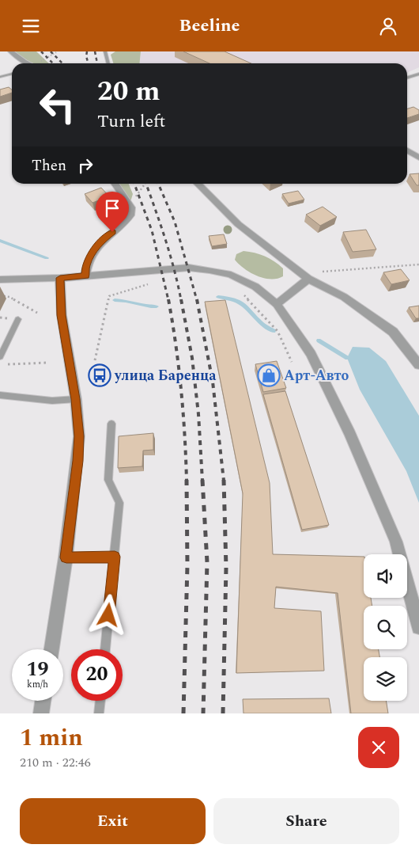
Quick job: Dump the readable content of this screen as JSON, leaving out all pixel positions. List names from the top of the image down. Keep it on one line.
{"places":{"bus stop":["улица Баренца"],"shop":["Арт-Авто"]},"page":{"header":"Beeline","turn":["20 m","Turn left"],"then":"Then","speed":"19 km/h","limit":"20","heading":["1 min","210 m · 22:46"],"buttons":["Exit","Share"]}}
